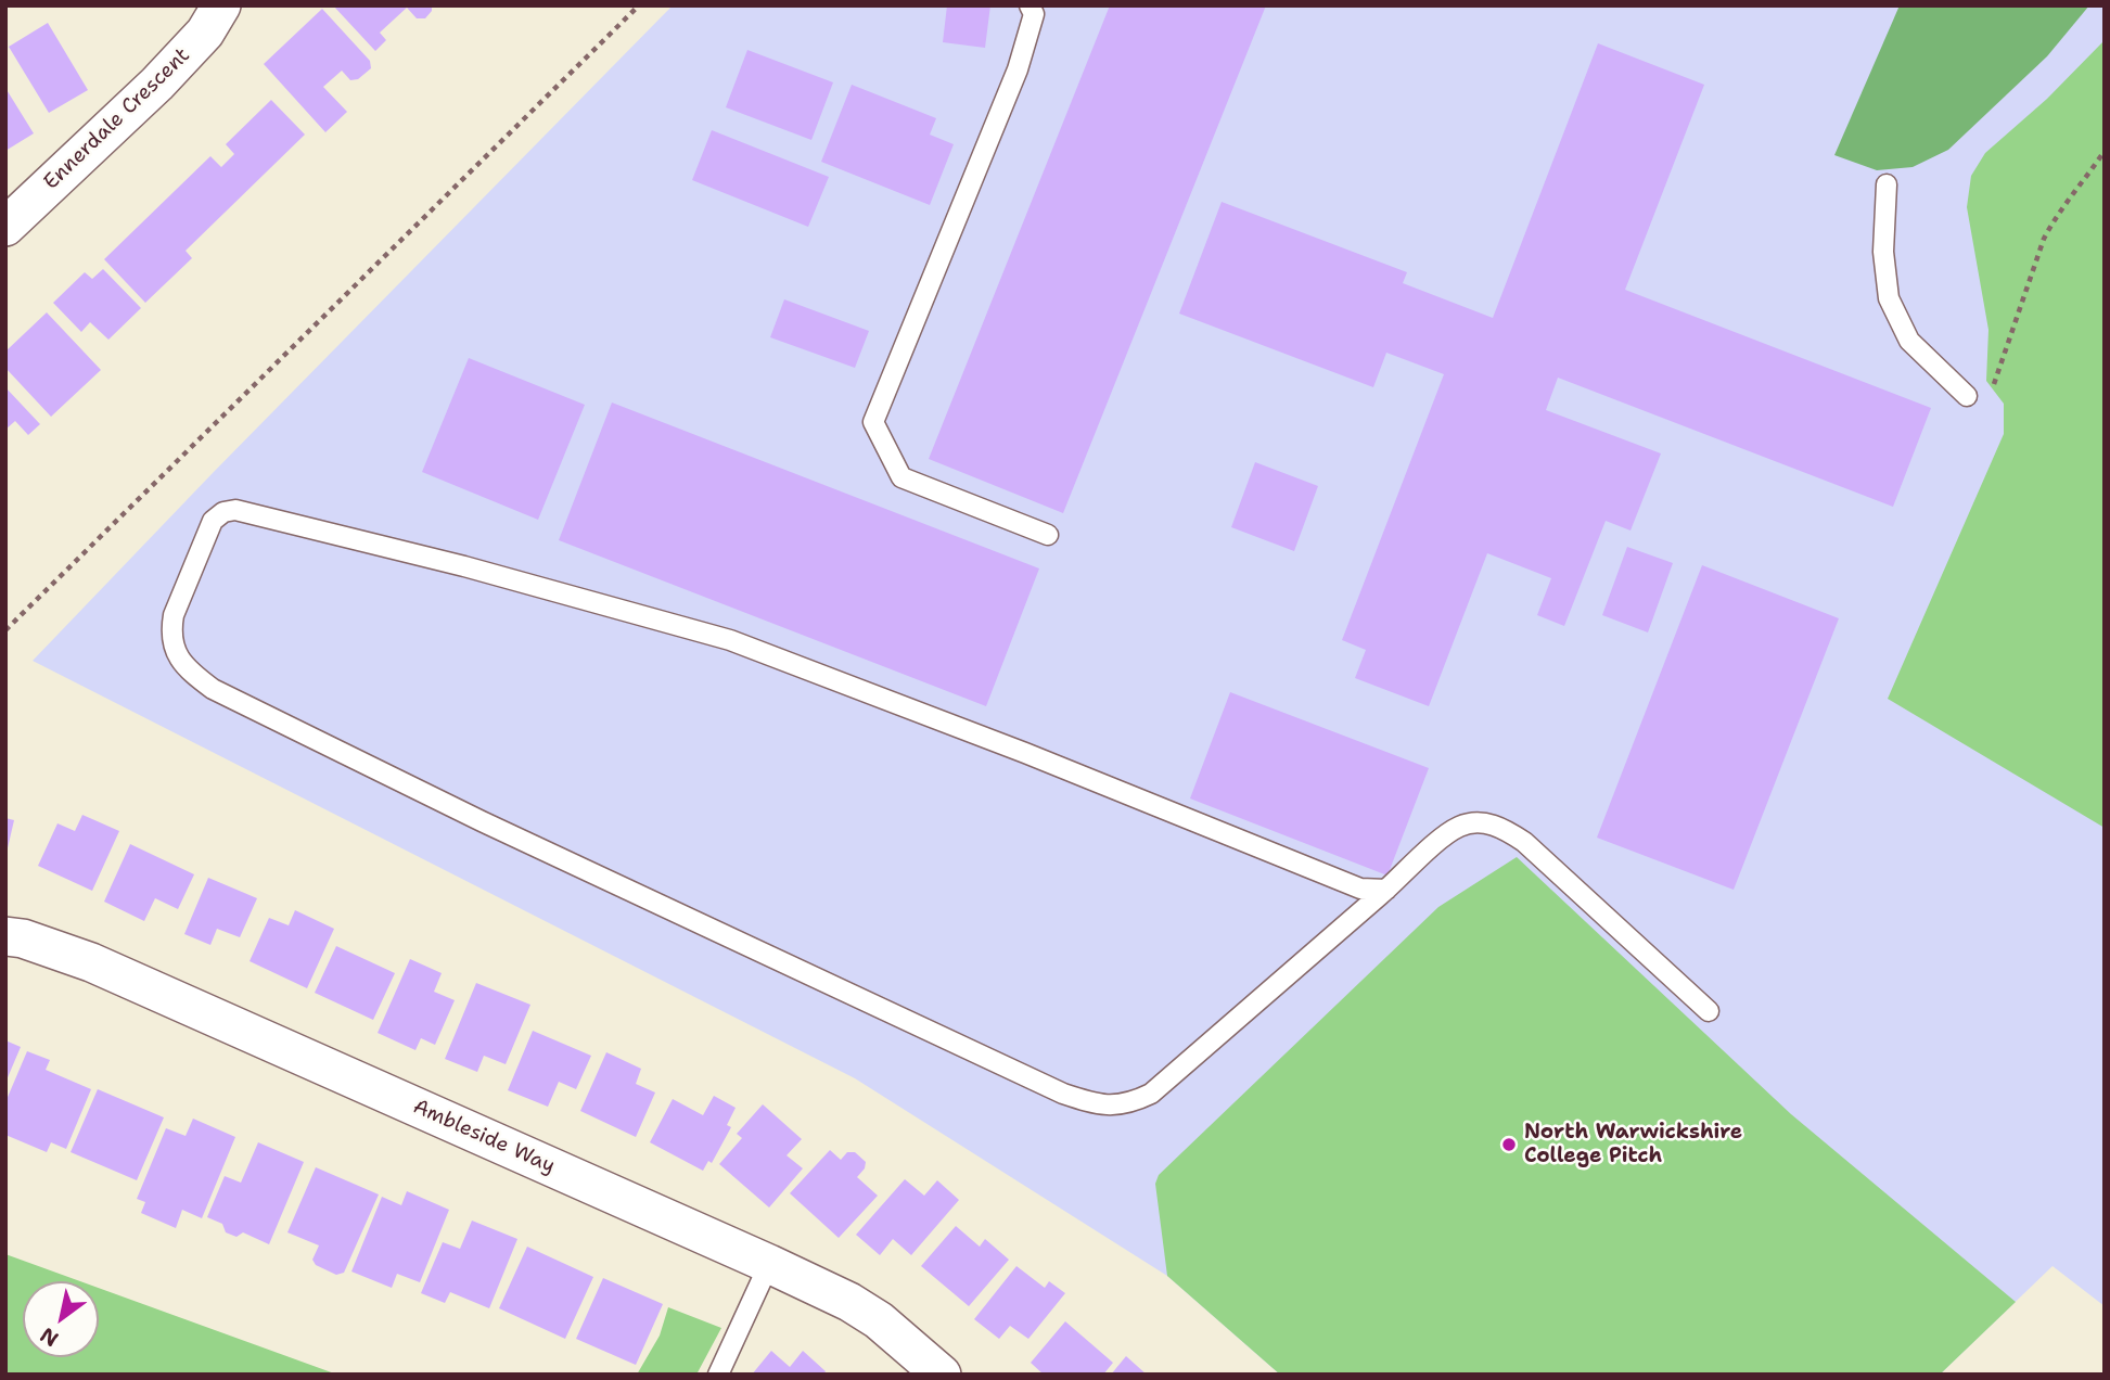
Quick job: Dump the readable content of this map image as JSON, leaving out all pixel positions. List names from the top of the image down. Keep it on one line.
{"streets":{"street":["Ennerdale Crescent","Ambleside Way"]},"places":["North Warwickshire College Pitch"],"north":"bottom left"}
